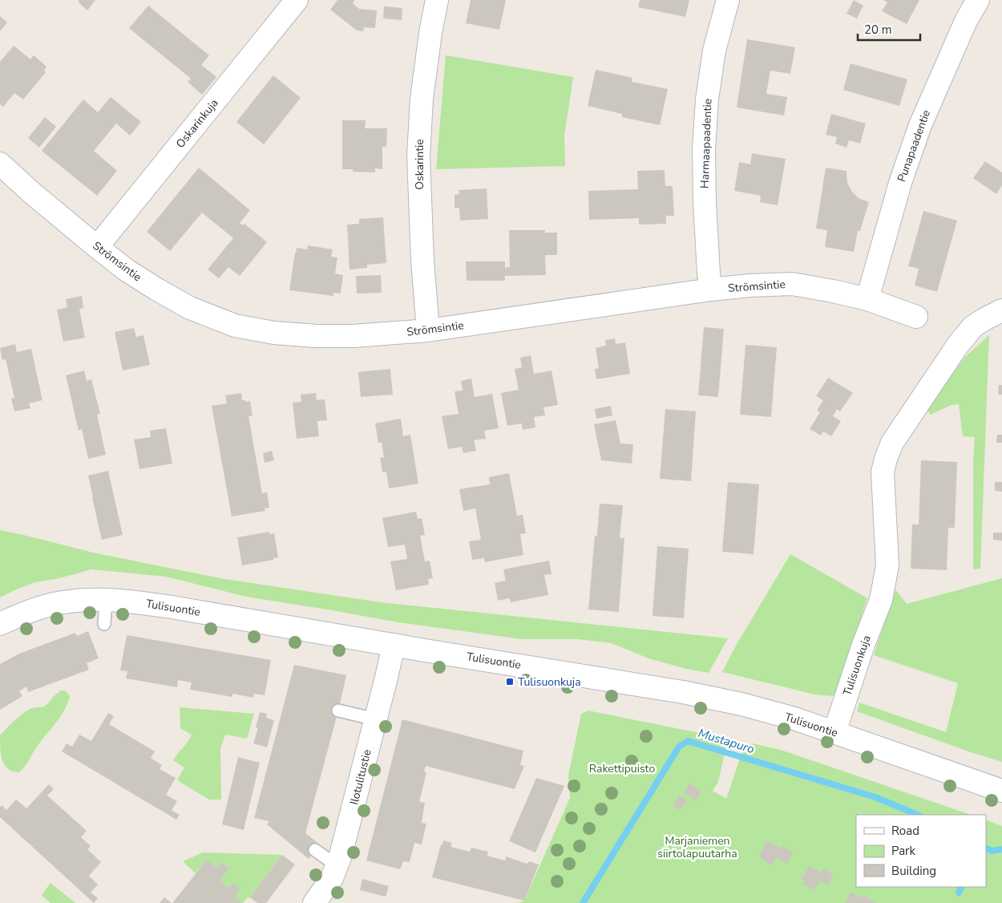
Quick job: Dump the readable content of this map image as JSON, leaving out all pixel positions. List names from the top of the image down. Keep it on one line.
{"streets":{"street":["Oskarinkuja","Harmaapaadentie","Punapaadentie","Oskarintie","Strömsintie","Tulisuontie","Tulisuonkuja","Ilotulitustie"]},"crossings":[["Oskarinkuja","Strömsintie"],["Harmaapaadentie","Strömsintie"],["Punapaadentie","Strömsintie"],["Oskarintie","Strömsintie"],["Tulisuontie","Tulisuonkuja"],["Tulisuontie","Ilotulitustie"]],"water":["Mustapuro"],"parks":["Rakettipuisto","Marjaniemen siirtolapuutarha"],"places":{"transit":["Tulisuonkuja"]},"legend":["Road","Park","Building"],"scale_bar":"20 m"}
